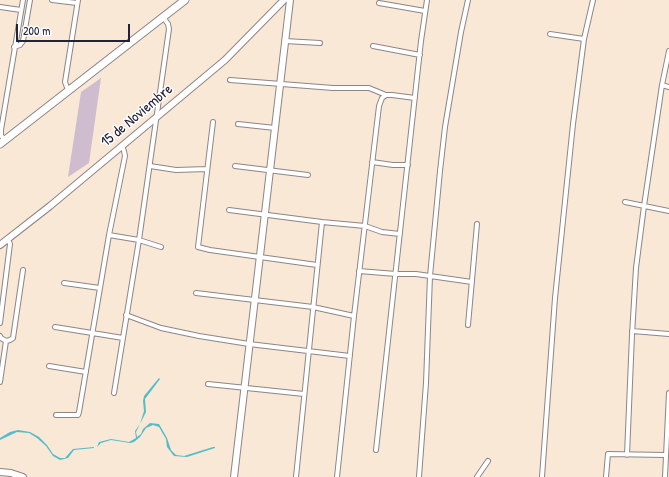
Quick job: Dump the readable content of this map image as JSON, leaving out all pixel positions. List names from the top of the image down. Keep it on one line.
{"streets":{"street":["15 de Noviembre"]},"scale_bar":"200 m"}
